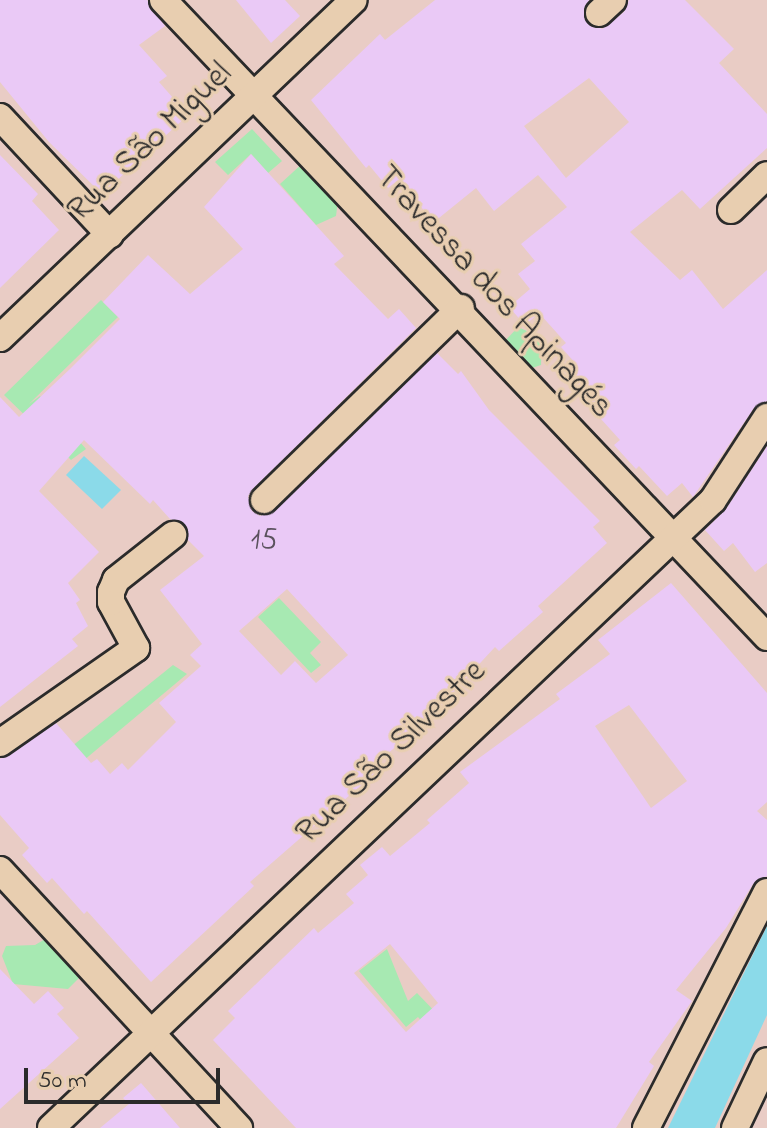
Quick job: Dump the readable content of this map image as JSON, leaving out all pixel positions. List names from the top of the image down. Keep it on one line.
{"streets":{"street":["Rua São Miguel","Travessa dos Apinagés","Rua São Silvestre"]},"crossings":[["Rua São Miguel","Travessa dos Apinagés"],["Travessa dos Apinagés","Rua São Silvestre"]],"house_numbers":["15"],"scale_bar":"50 m"}
